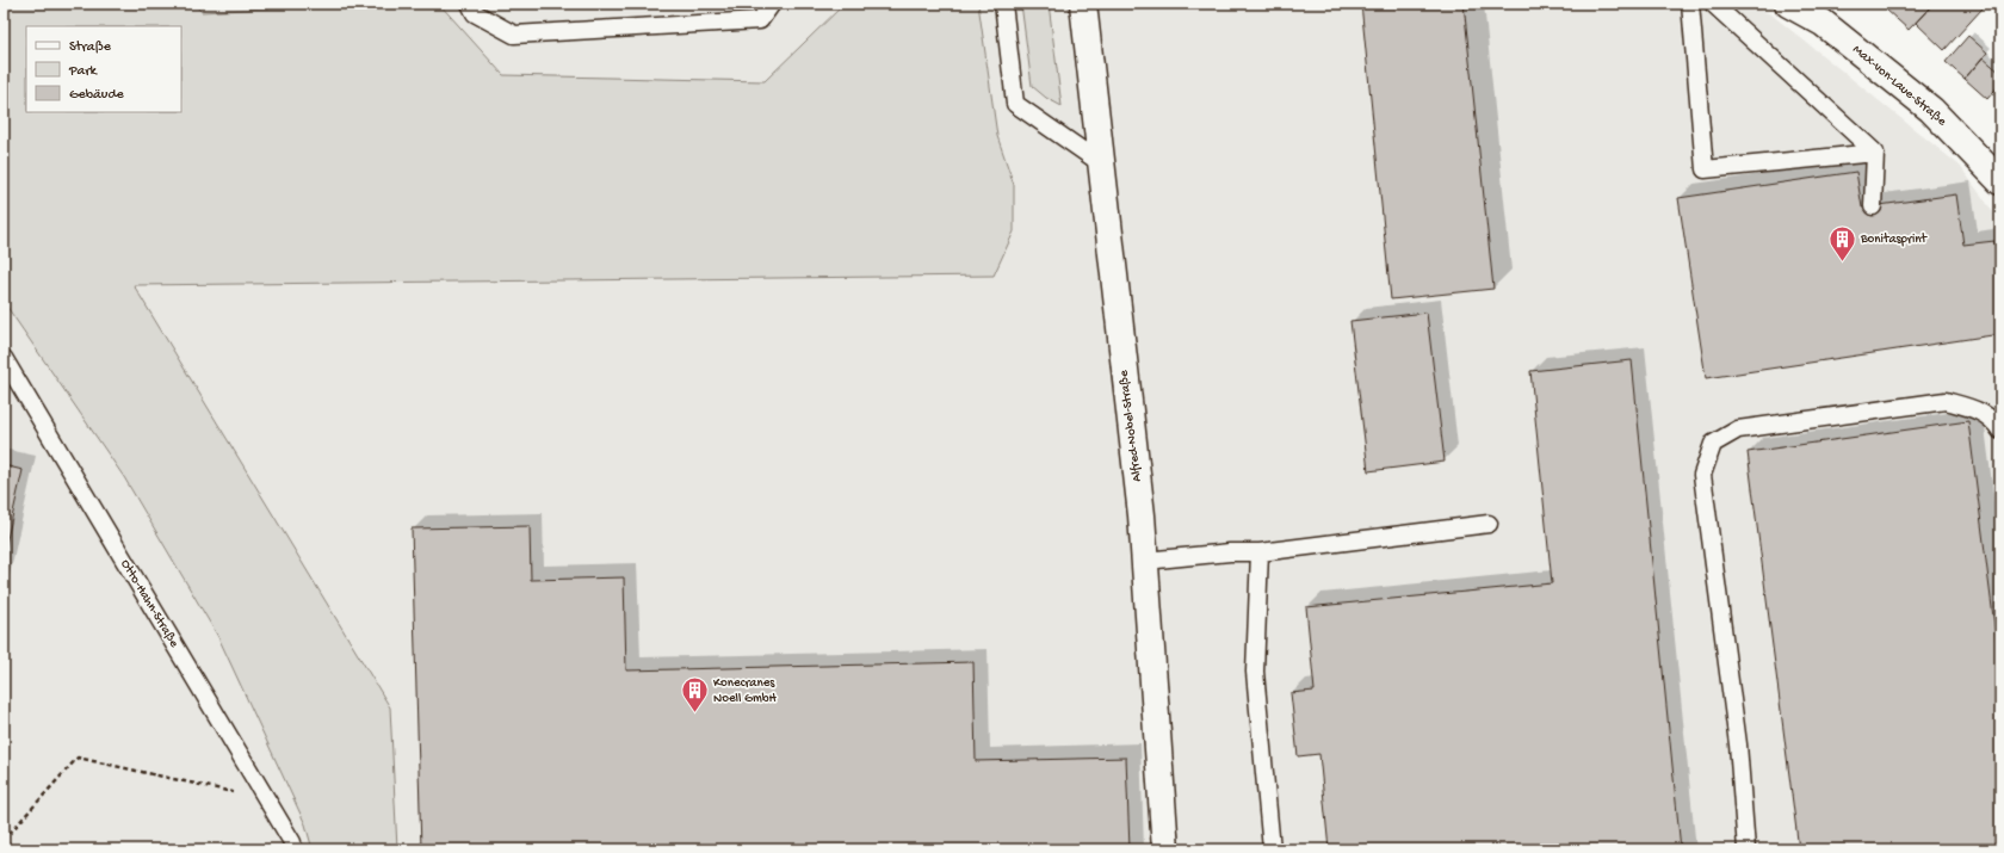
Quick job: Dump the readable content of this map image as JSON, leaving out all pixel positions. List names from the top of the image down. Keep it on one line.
{"streets":{"street":["Max-von-Laue-Straße","Alfred-Nobel-Straße"],"lane":["Otto-Hahn-Straße"]},"places":{"building":["Bonitasprint","Konecranes Noell GmbH"]},"legend":["Straße","Park","Gebäude"]}
